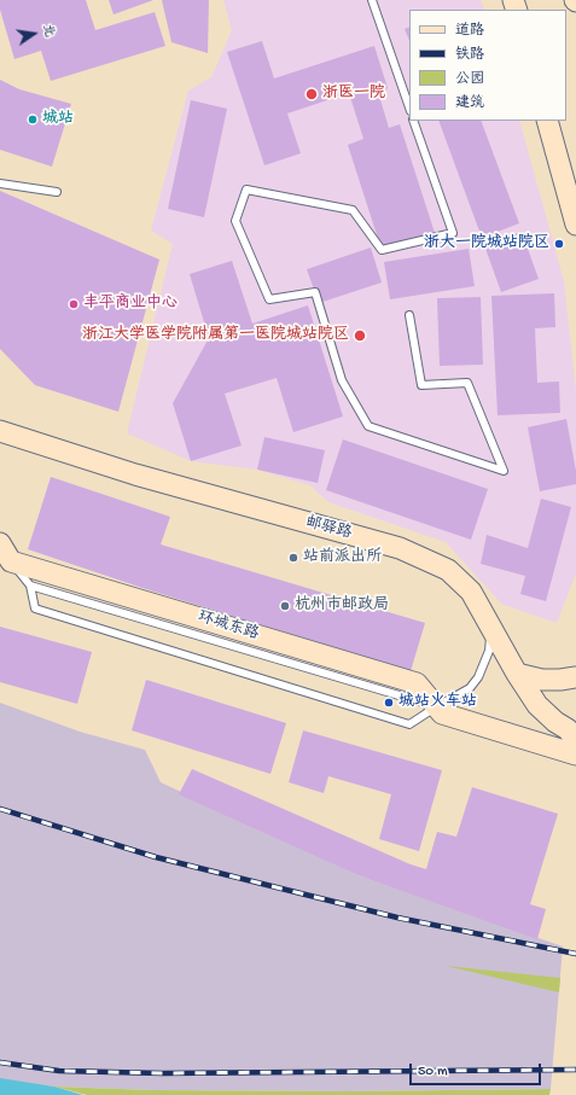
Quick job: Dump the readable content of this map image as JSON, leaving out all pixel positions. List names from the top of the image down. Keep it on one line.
{"streets":{"street":["邮驿路","环城东路"]},"places":["浙医一院","城站","浙大一院城站院区","丰平商业中心","浙江大学医学院附属第一医院城站院区","站前派出所","杭州市邮政局","城站火车站"],"legend":["道路","铁路","公园","建筑"],"scale_bar":"50 m","north":"right"}
